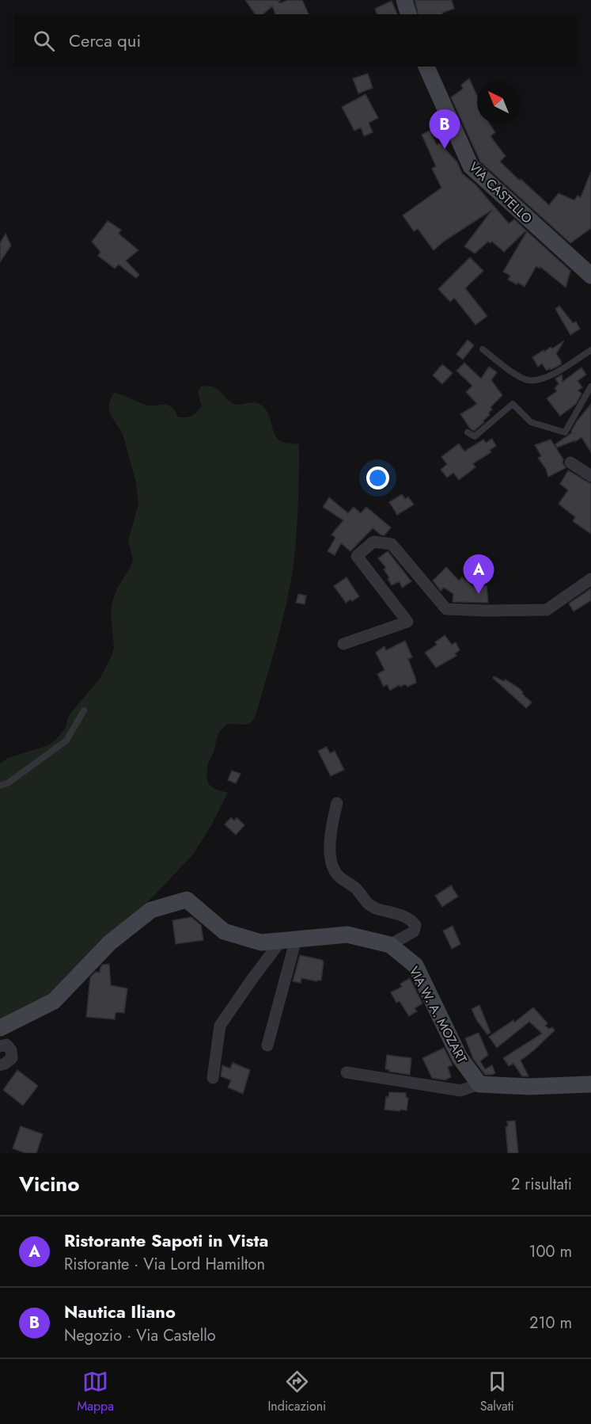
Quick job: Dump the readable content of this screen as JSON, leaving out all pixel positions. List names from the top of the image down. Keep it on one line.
{"streets":{"street":["VIA CASTELLO","VIA W. A. MOZART"]},"north":"top left","page":{"search":"Cerca qui","pins":["B","A"],"heading":["Vicino","2 risultati"],"list":[{"mark":"A","name":"Ristorante Sapoti in Vista","note":"Ristorante · Via Lord Hamilton","value":"100 m"},{"mark":"B","name":"Nautica Iliano","note":"Negozio · Via Castello","value":"210 m"}],"nav":["Mappa","Indicazioni","Salvati"]}}
